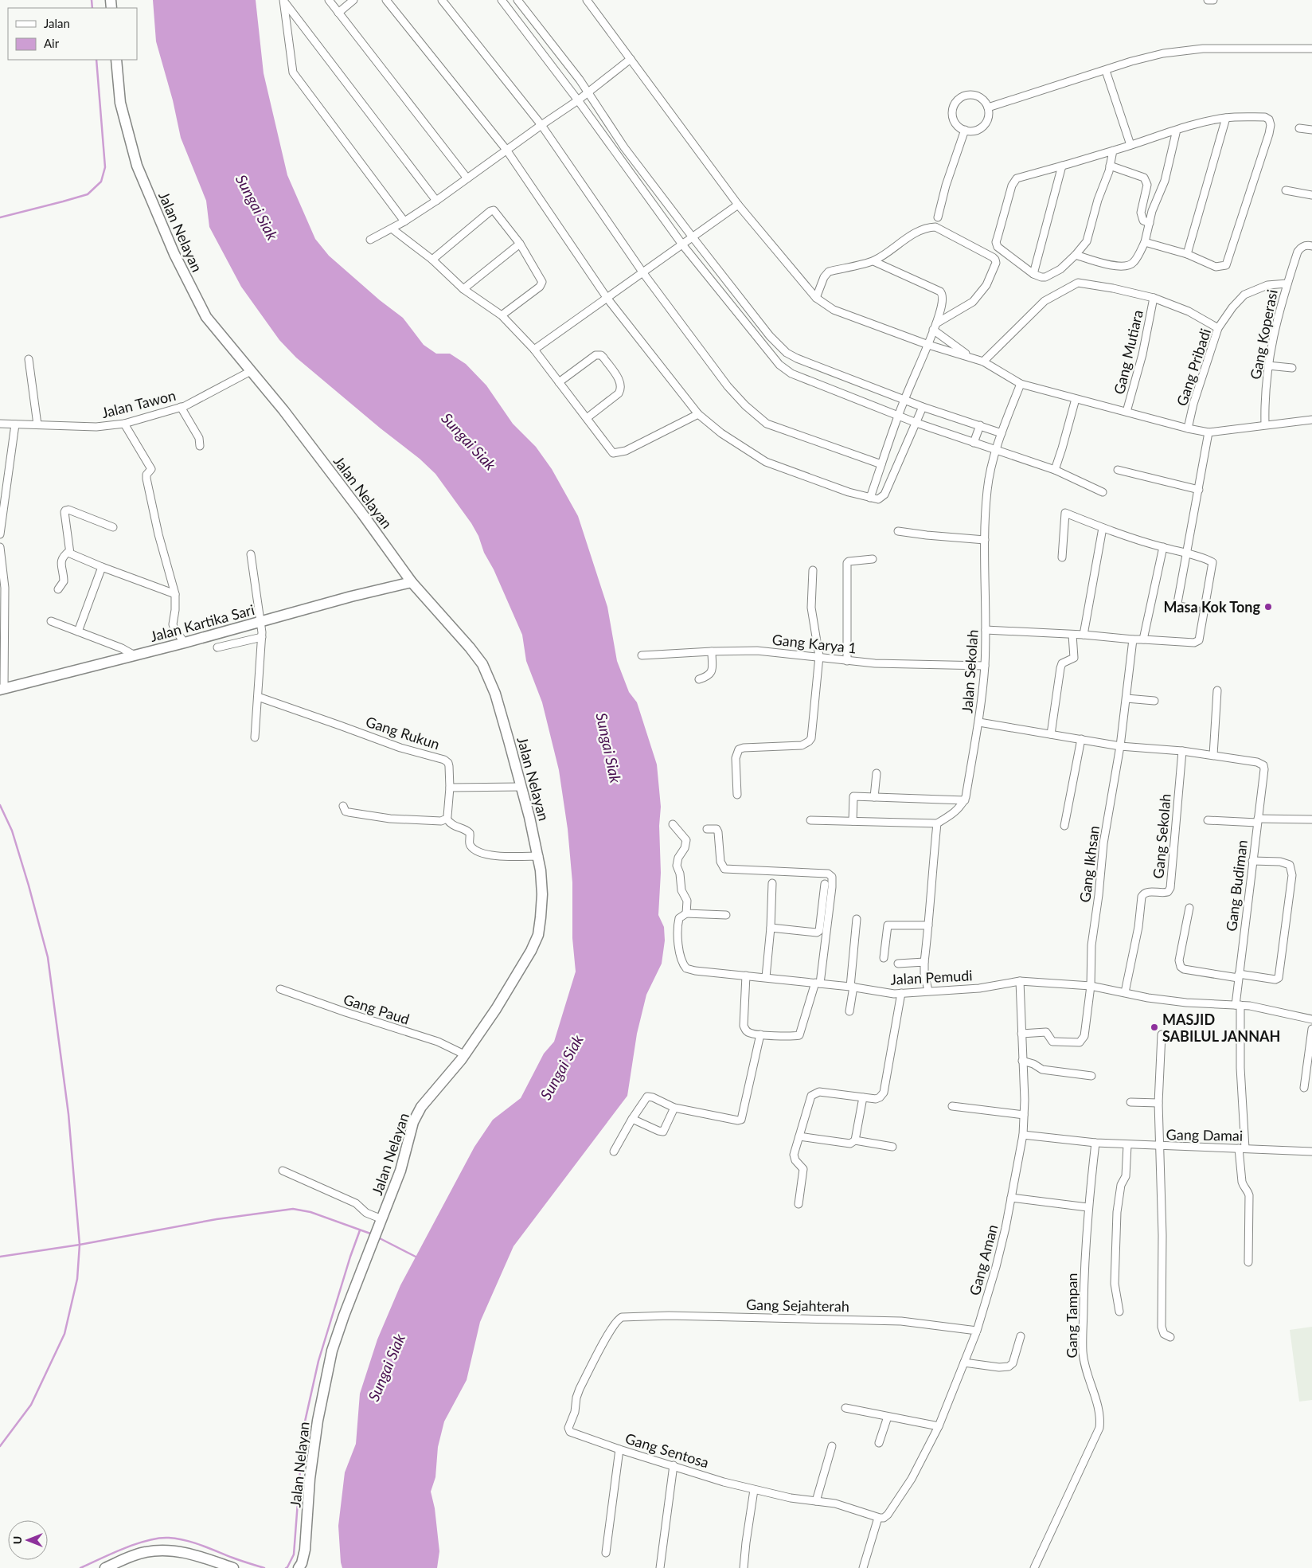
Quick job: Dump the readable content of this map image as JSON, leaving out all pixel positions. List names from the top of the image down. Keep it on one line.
{"streets":{"main road":["Jalan Nelayan","Jalan Kartika Sari"],"street":["Gang Koperasi","Gang Mutiara","Gang Pribadi","Jalan Tawon","Gang Karya 1","Jalan Sekolah","Gang Rukun","Gang Sekolah","Gang Ikhsan","Gang Budiman","Jalan Pemudi","Gang Paud","Gang Damai","Gang Aman","Gang Sejahterah","Gang Tampan","Gang Sentosa"]},"crossings":[["Jalan Nelayan","Jalan Tawon"],["Jalan Nelayan","Jalan Kartika Sari"],["Jalan Nelayan","Gang Paud"],["Gang Koperasi","Gang Pribadi"],["Gang Karya 1","Jalan Sekolah"],["Jalan Sekolah","Gang Sekolah"],["Jalan Sekolah","Gang Ikhsan"],["Jalan Sekolah","Gang Budiman"],["Gang Sekolah","Jalan Pemudi"],["Gang Ikhsan","Jalan Pemudi"],["Gang Ikhsan","Gang Aman"],["Gang Budiman","Jalan Pemudi"],["Gang Budiman","Gang Damai"],["Jalan Pemudi","Gang Aman"],["Gang Damai","Gang Aman"],["Gang Damai","Gang Tampan"],["Gang Aman","Gang Sejahterah"],["Gang Aman","Gang Sentosa"],["Gang Sejahterah","Gang Sentosa"]],"water":["Sungai Siak"],"places":["Masa Kok Tong","MASJID SABILUL JANNAH"],"legend":["Jalan","Air"],"north":"left"}
